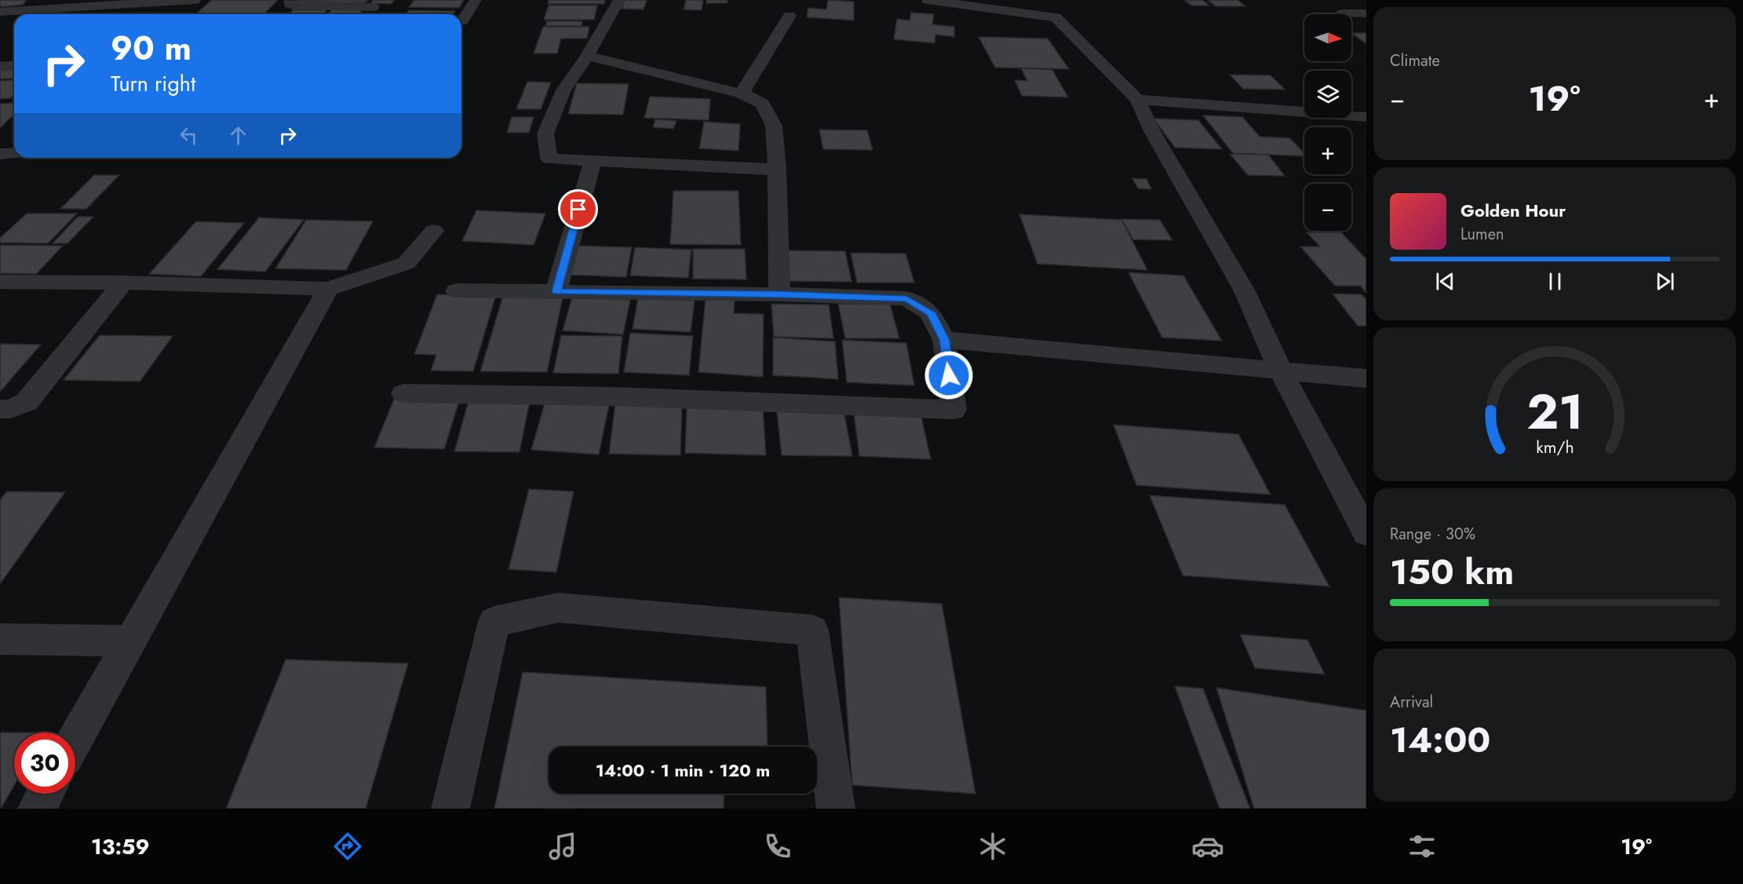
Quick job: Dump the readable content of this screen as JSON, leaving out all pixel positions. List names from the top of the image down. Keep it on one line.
{"north":"right","page":{"tile":["Climate",["Range · 30%","150 km"],["Arrival","14:00"]],"map_buttons":["+","−"],"turn":["90 m","Turn right"],"heat":["−","19°","+"],"song":["Golden Hour","Lumen"],"limit":"30","trip":"14:00 · 1 min · 120 m","tabs":["13:59","19°"],"gauge":["21","km/h"]}}
